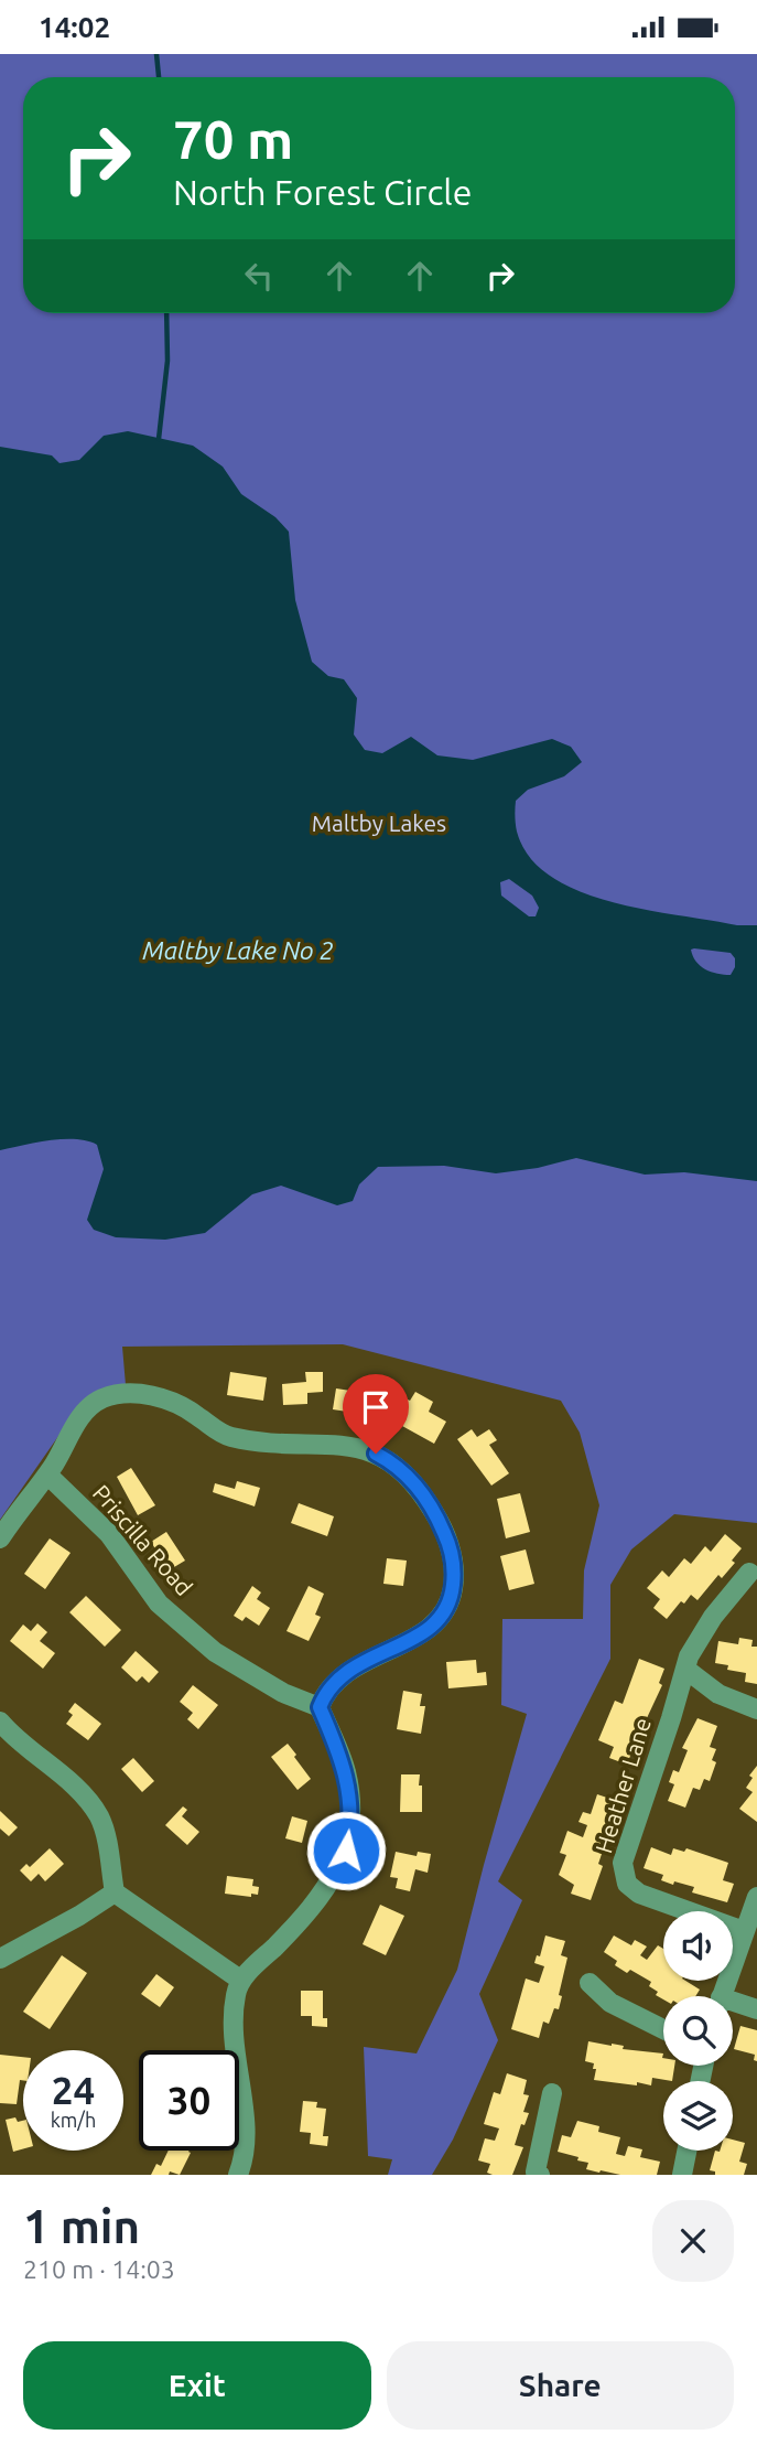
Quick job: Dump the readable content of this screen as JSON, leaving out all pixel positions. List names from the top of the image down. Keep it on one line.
{"streets":{"street":["Priscilla Road","Heather Lane"]},"water":["Maltby Lake No 2"],"parks":["Maltby Lakes"],"page":{"status":"14:02","turn":["70 m","North Forest Circle"],"speed":"24 km/h","limit":"30","heading":["1 min","210 m · 14:03"],"buttons":["Exit","Share"]}}
